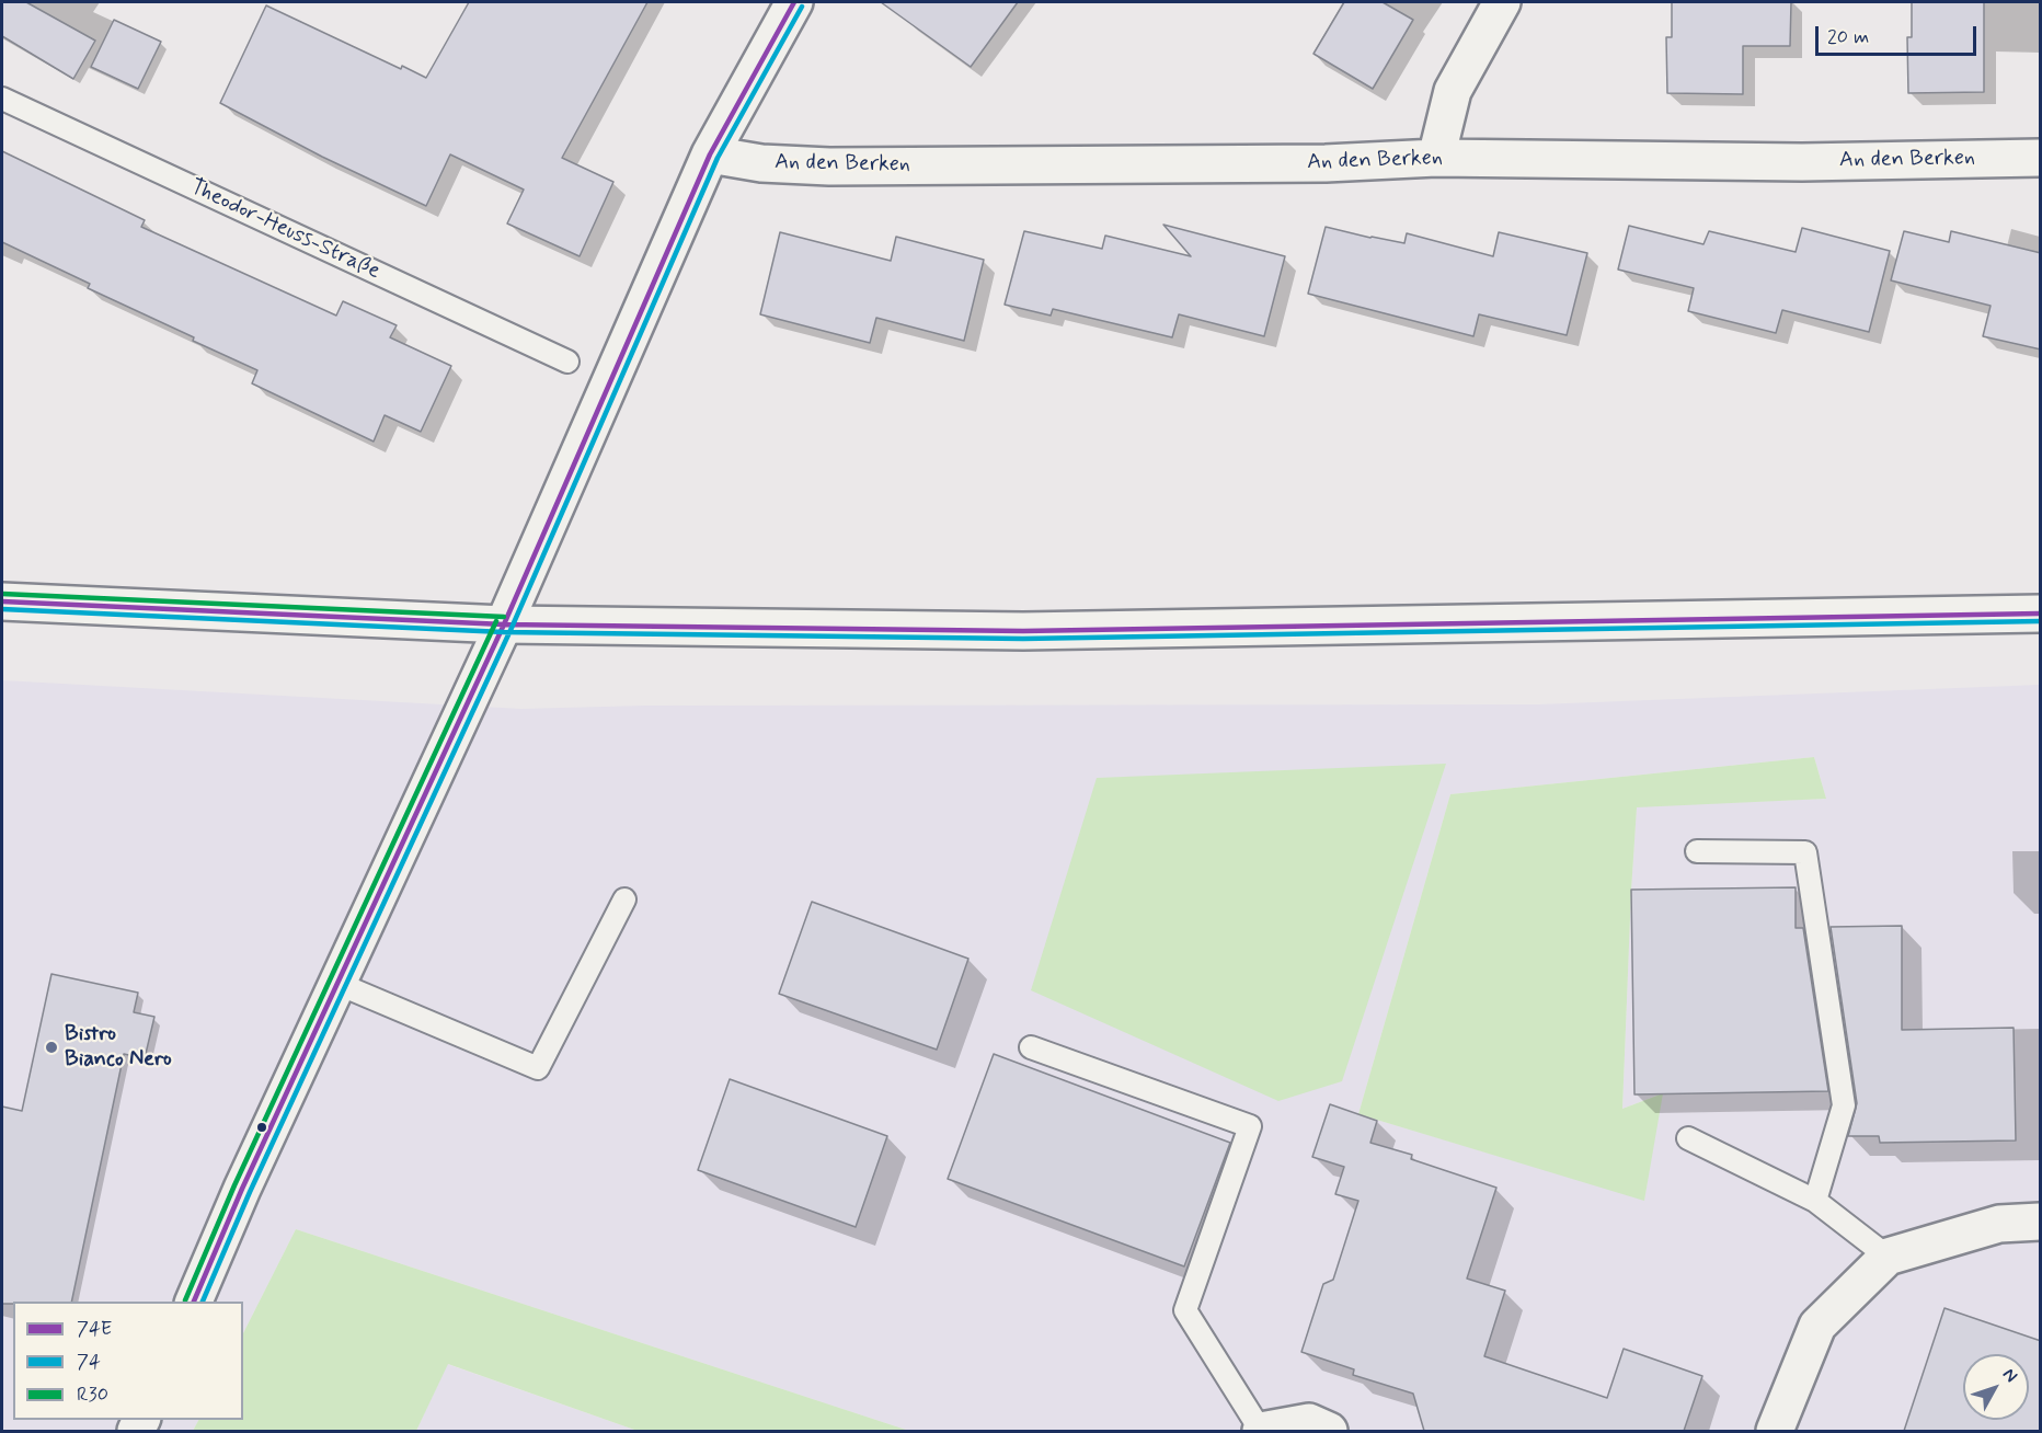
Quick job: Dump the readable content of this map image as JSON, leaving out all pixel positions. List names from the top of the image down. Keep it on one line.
{"streets":{"street":["An den Berken"],"lane":["Theodor-Heuss-Straße"]},"places":["Bistro Bianco Nero"],"lines":["transit line 74E","transit line 74","transit line R30"],"legend":["74E","74","R30"],"scale_bar":"20 m","north":"top right"}
